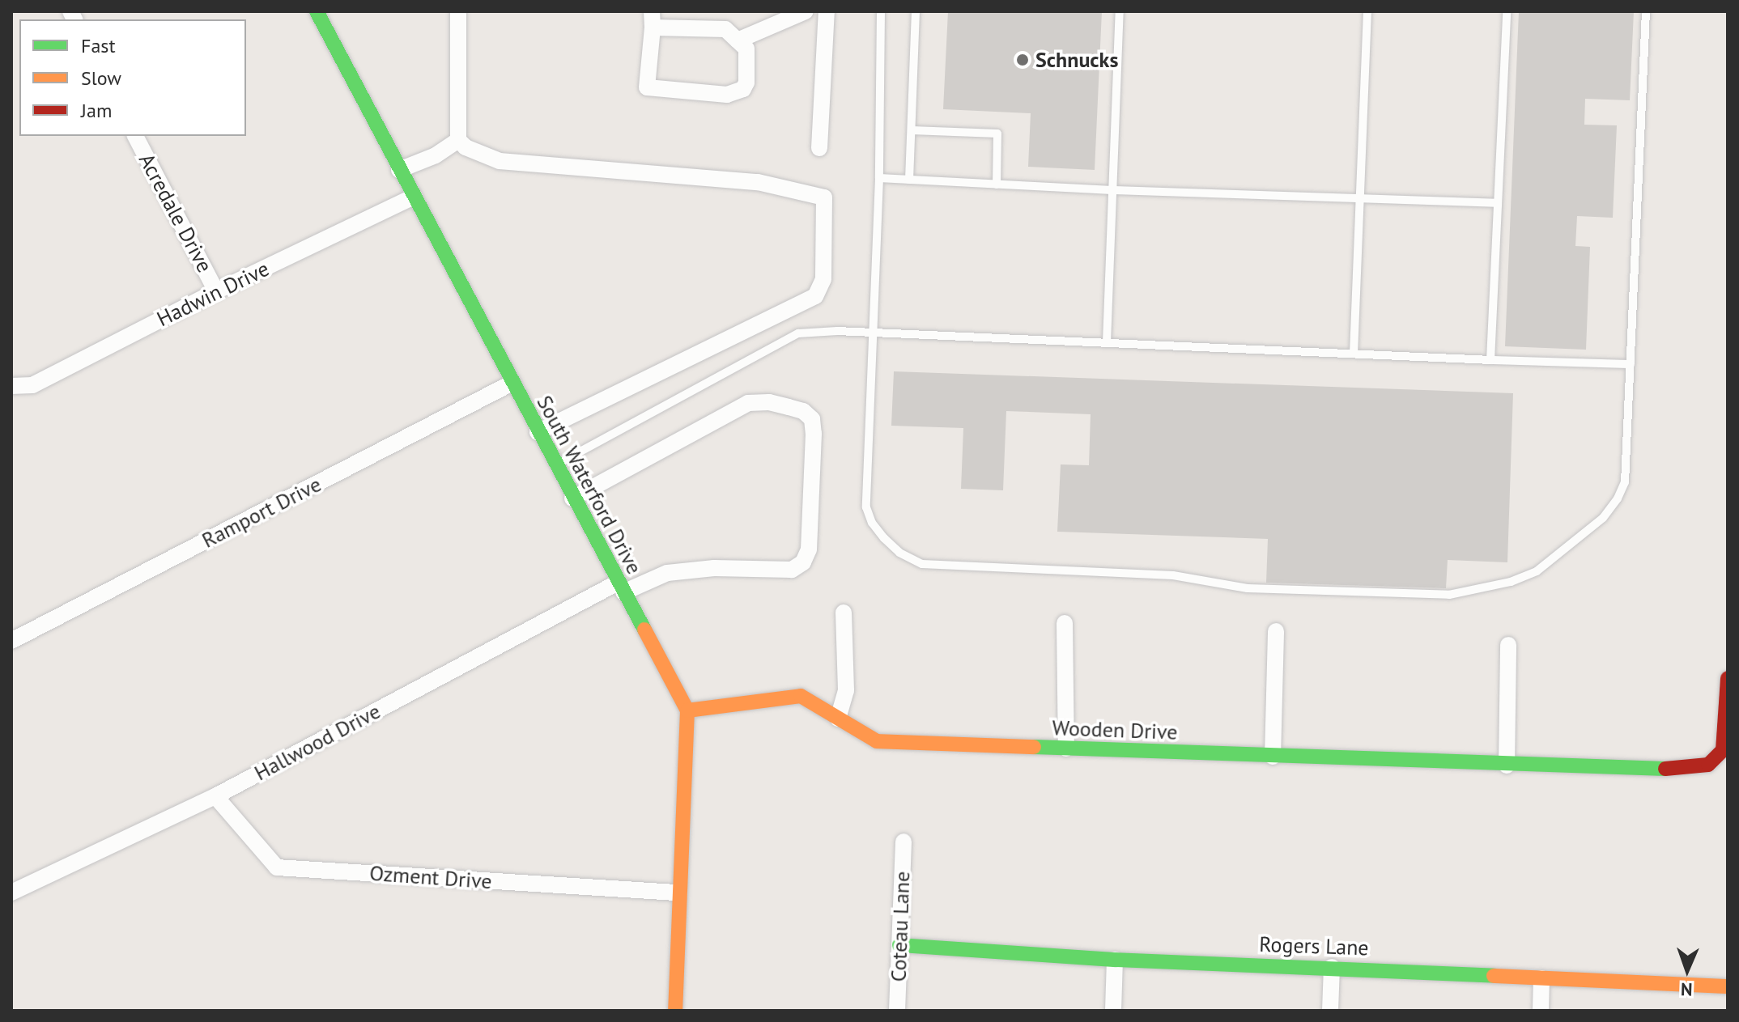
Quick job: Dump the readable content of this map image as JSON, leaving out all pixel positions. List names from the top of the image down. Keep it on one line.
{"streets":{"street":["Acredale Drive","Hadwin Drive","South Waterford Drive","Ramport Drive","Wooden Drive","Hallwood Drive","Ozment Drive","Coteau Lane","Rogers Lane"]},"crossings":[["Acredale Drive","Hadwin Drive"],["Hadwin Drive","South Waterford Drive"],["South Waterford Drive","Ramport Drive"],["South Waterford Drive","Wooden Drive"],["South Waterford Drive","Hallwood Drive"],["Hallwood Drive","Ozment Drive"],["Coteau Lane","Rogers Lane"]],"places":["Schnucks"],"legend":["Fast","Slow","Jam"],"north":"bottom"}
